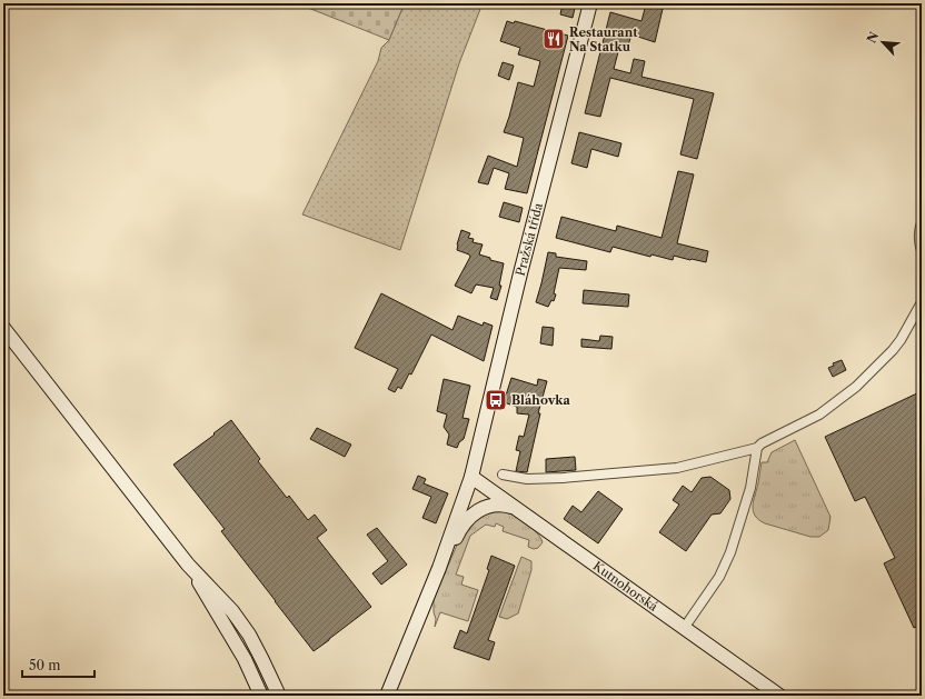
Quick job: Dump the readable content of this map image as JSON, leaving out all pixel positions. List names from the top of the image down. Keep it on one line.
{"streets":{"main road":["Pražská třída","Kutnohorská"]},"crossings":[["Pražská třída","Kutnohorská"]],"places":{"restaurant":["Restaurant Na Statku"],"bus stop":["Bláhovka"]},"scale_bar":"50 m","north":"top left"}
